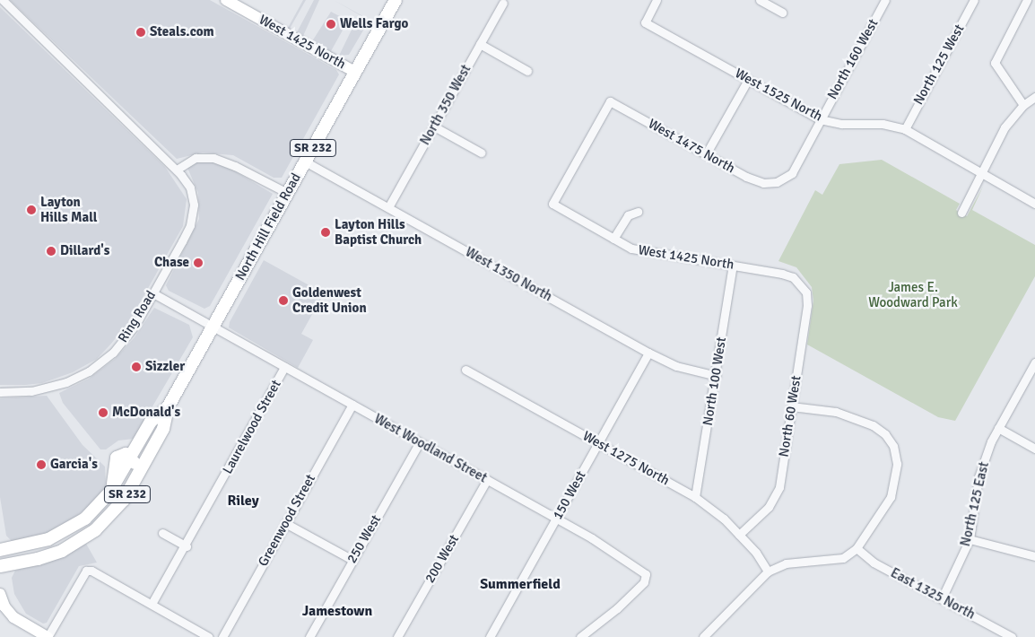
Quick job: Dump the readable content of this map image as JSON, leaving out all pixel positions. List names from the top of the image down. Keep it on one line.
{"streets":{"main road":["SR 232","North Hill Field Road"],"street":["West 1425 North","North 160 West","North 125 West","West 1525 North","North 350 West","West 1475 North","West 1350 North","Ring Road","North 100 West","North 60 West","Laurelwood Street","West Woodland Street","West 1275 North","150 West","North 125 East","Greenwood Street","250 West","200 West","East 1325 North"]},"crossings":[["West 1425 North","West 1475 North"],["West 1425 North","North Hill Field Road"],["West 1425 North","North 100 West"],["West 1425 North","North 60 West"],["North 160 West","West 1525 North"],["North 160 West","West 1475 North"],["North 125 West","West 1525 North"],["North 350 West","West 1350 North"],["SR 232","North Hill Field Road"],["North Hill Field Road","West 1350 North"],["North Hill Field Road","West Woodland Street"],["West 1350 North","North 100 West"],["West 1350 North","150 West"],["Ring Road","West Woodland Street"],["North 100 West","West 1275 North"],["North 60 West","West 1275 North"],["Laurelwood Street","West Woodland Street"],["West Woodland Street","150 West"],["West Woodland Street","Greenwood Street"],["West Woodland Street","250 West"],["West Woodland Street","200 West"],["West 1275 North","150 West"],["North 125 East","East 1325 North"]],"districts":["Riley","Summerfield","Jamestown"],"parks":["James E. Woodward Park"],"places":["Wells Fargo","Steals.com","Layton Hills Mall","Layton Hills Baptist Church","Dillard's","Chase","Goldenwest Credit Union","Sizzler","McDonald's","Garcia's"]}
